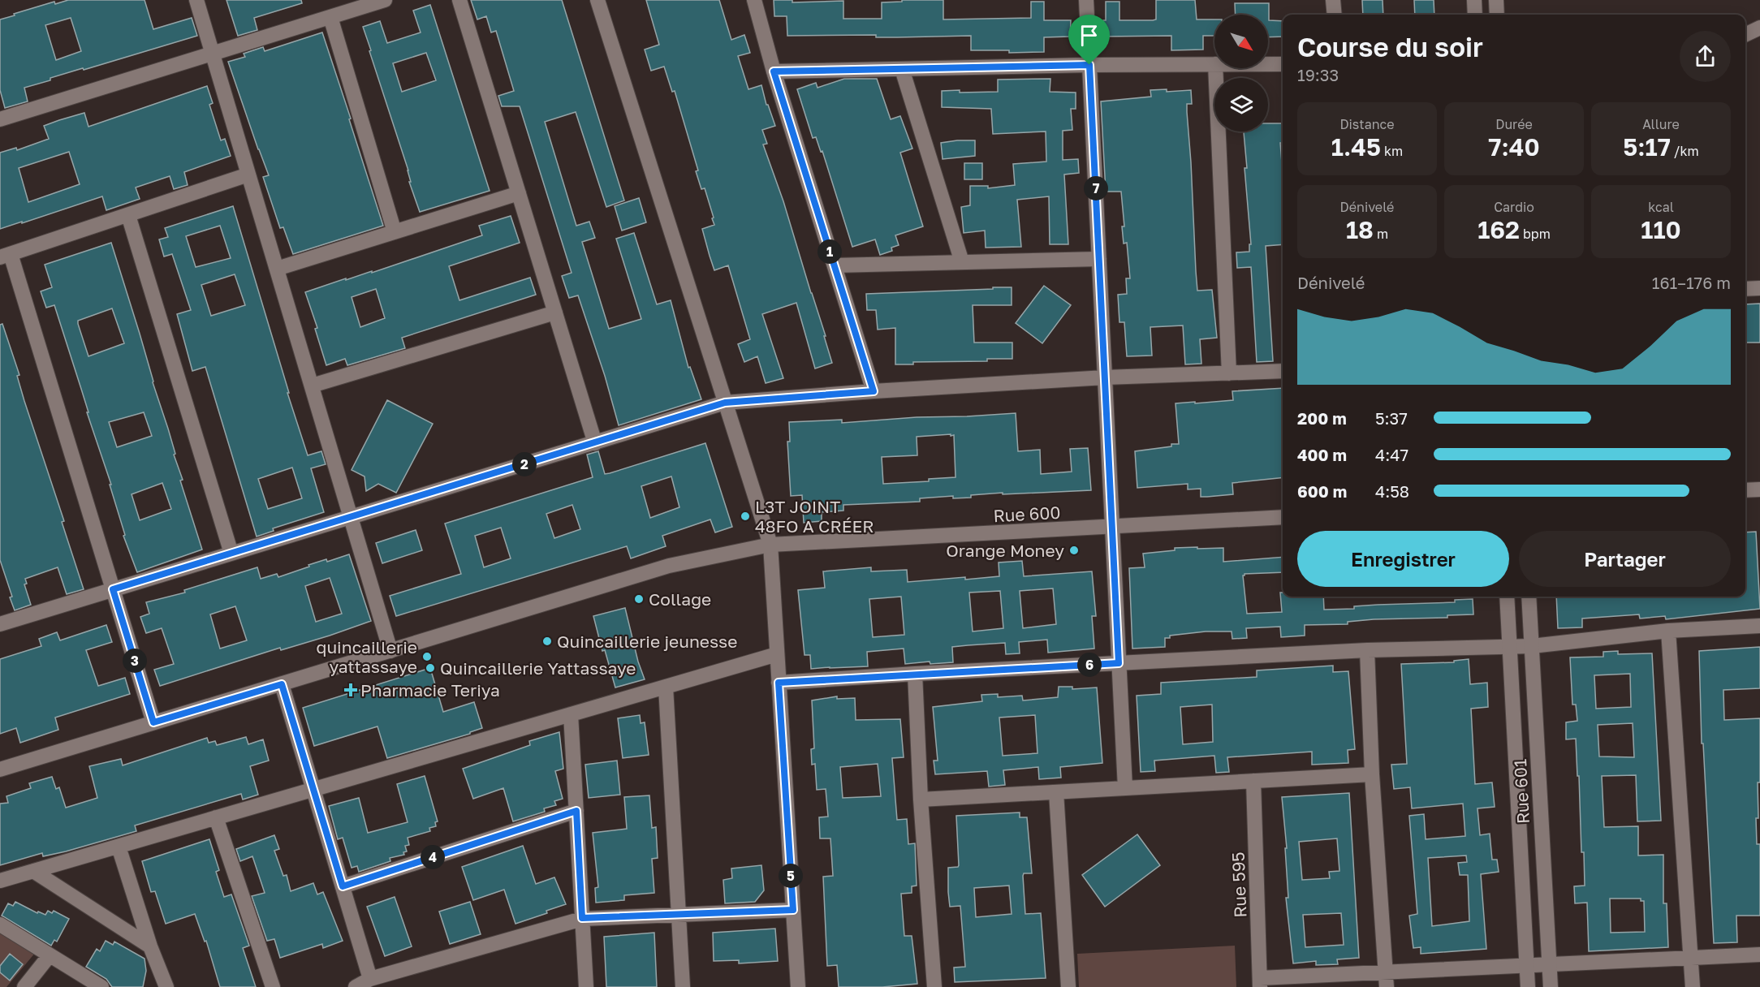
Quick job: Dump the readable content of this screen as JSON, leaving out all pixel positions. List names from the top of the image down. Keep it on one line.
{"streets":{"street":["Rue 600","Rue 601","Rue 595"]},"places":{"other":["L3T JOINT 48FO A CRÉER","Orange Money","Collage","Quincaillerie jeunesse","quincaillerie yattassaye","Quincaillerie Yattassaye"],"health":["Pharmacie Teriya"]},"north":"bottom right","page":{"heading":["Course du soir","19:33"],"stats":[["Distance","1.45 km"],["Durée","7:40"],["Allure","5:17 /km"],["Dénivelé","18 m"],["Cardio","162 bpm"],["kcal","110"]],"pins":["7","1","2","3","6","4","5"],"chart":["Dénivelé","161–176 m"],"list":[{"name":"200 m","note":"5:37"},{"name":"400 m","note":"4:47"},{"name":"600 m","note":"4:58"}],"buttons":["Enregistrer","Partager"]}}
